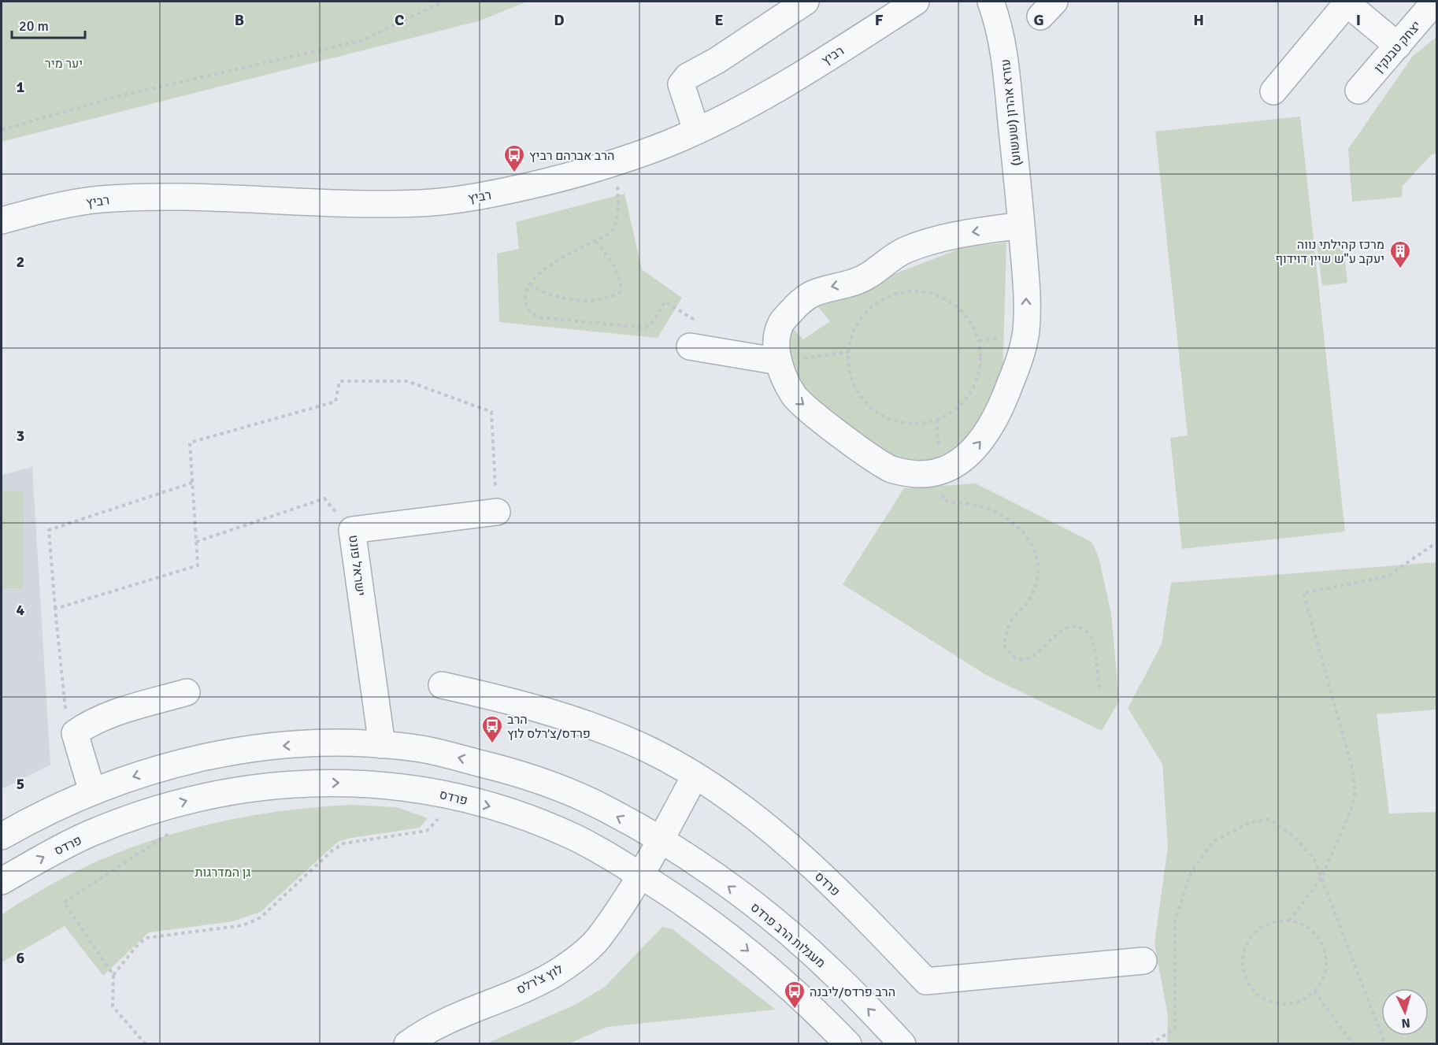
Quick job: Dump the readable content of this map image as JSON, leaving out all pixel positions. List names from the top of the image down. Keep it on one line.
{"streets":{"street":["יצחק טבנקין","רביץ","עזרא אהרון (שעשוע)","ישראל פונט","פרדס","מעגלות הרב פרדס","לוץ צ'רלס"]},"crossings":[["פרדס","לוץ צ'רלס"],["מעגלות הרב פרדס","לוץ צ'רלס"]],"one_way":["מעגלות הרב פרדס"],"parks":["יער מיר","גן המדרגות"],"places":{"bus stop":["הרב אברהם רביץ","הרב פרדס/צ׳רלס לוץ","הרב פרדס/ליבנה"],"building":["מרכז קהילתי נווה יעקב ע\"ש שיין דוידוף"]},"scale_bar":"20 m","north":"bottom","grid":{"columns":["B","C","D","E","F","G","H","I"],"rows":["1","2","3","4","5","6"]}}
